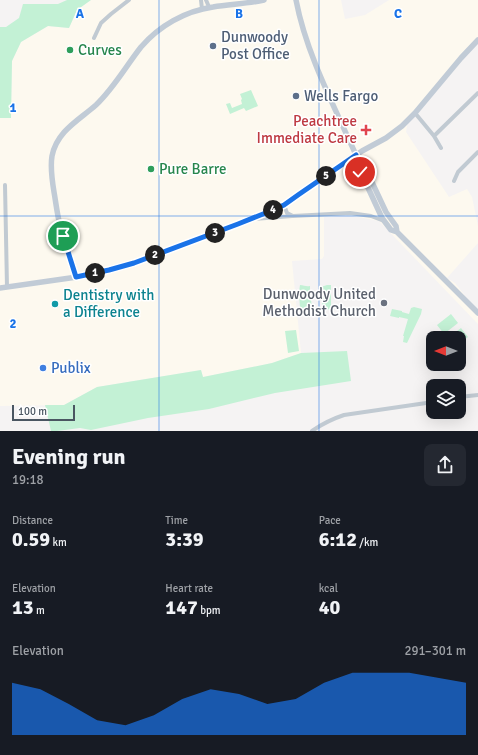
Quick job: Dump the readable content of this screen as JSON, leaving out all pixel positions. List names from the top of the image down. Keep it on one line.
{"places":{"other":["Dunwoody Post Office","Curves","Wells Fargo","Pure Barre","Dunwoody United Methodist Church","Dentistry with a Difference","Publix"],"health":["Peachtree Immediate Care"]},"scale_bar":"100 m","north":"left","page":{"pins":["5","4","3","2","1"],"scale":"100 m","heading":["Evening run","19:18"],"stats":[["Distance","0.59 km"],["Time","3:39"],["Pace","6:12 /km"],["Elevation","13 m"],["Heart rate","147 bpm"],["kcal","40"]],"chart":["Elevation","291–301 m"]},"grid":{"columns":["A","B","C"],"rows":["1","2"]}}
